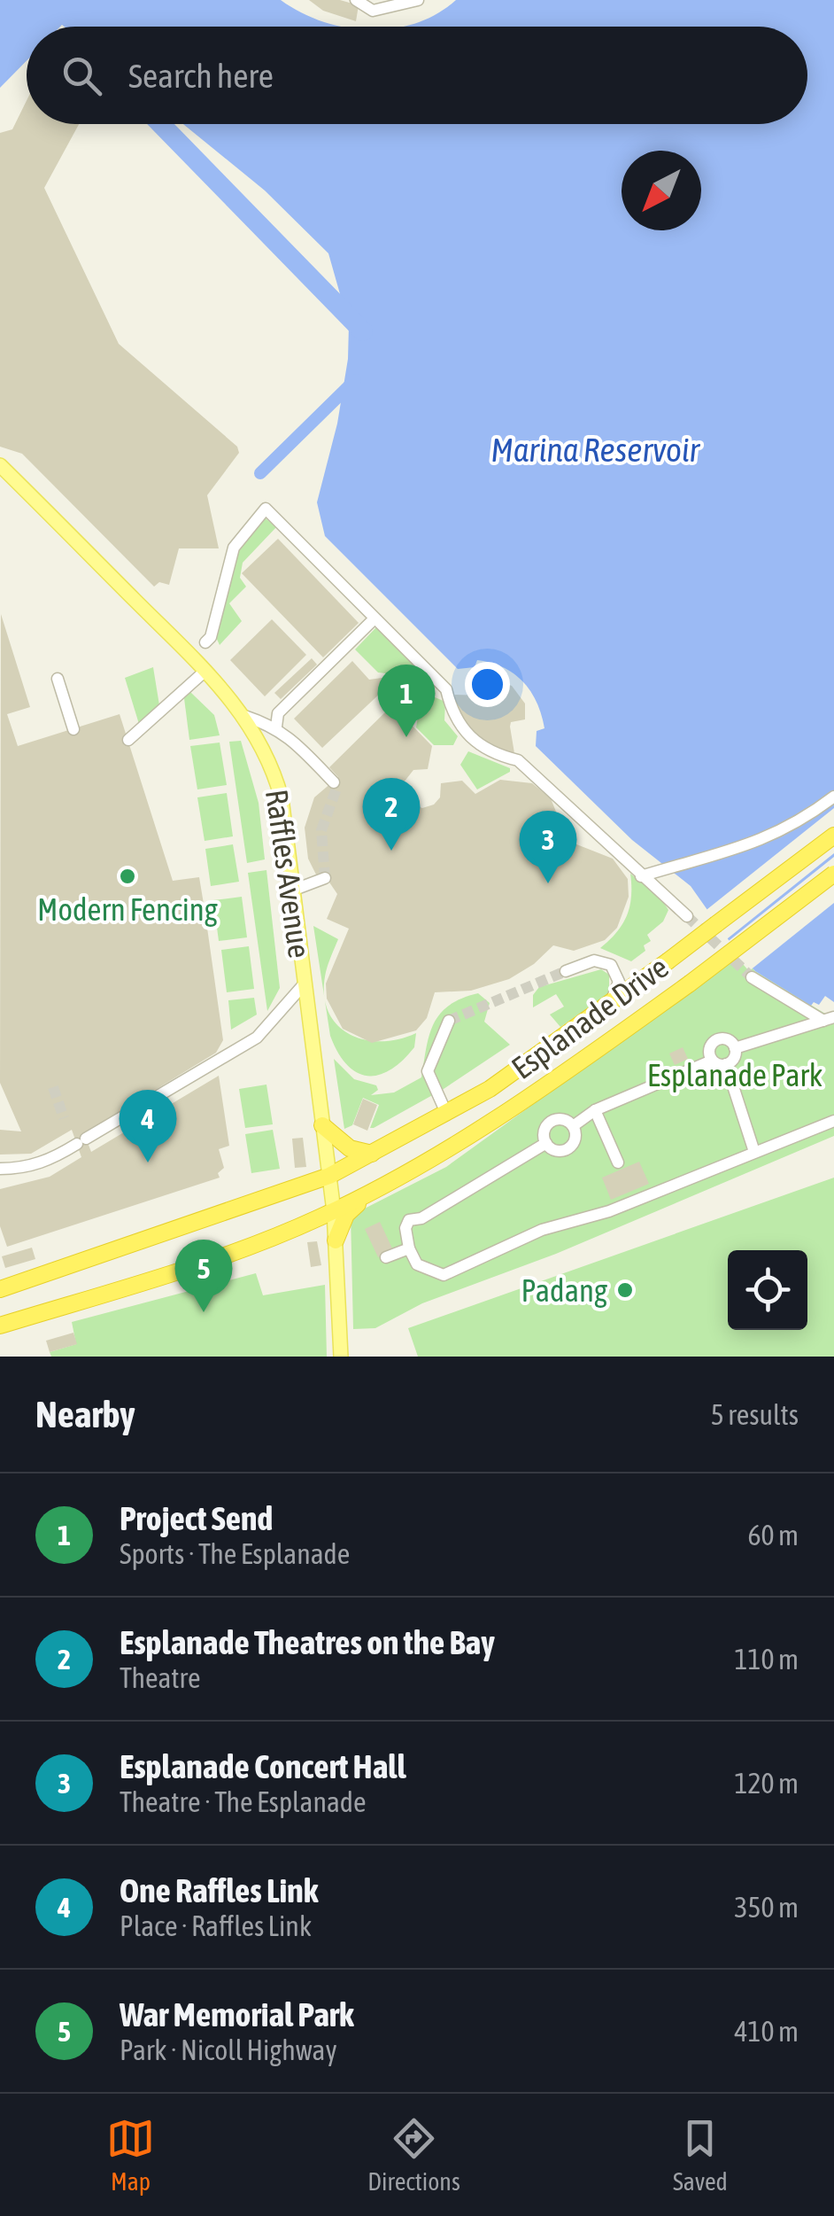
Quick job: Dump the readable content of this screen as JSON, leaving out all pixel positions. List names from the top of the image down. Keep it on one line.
{"streets":{"highway":["Esplanade Drive"],"main road":["Raffles Avenue"]},"crossings":[["Raffles Avenue","Esplanade Drive"]],"water":["Marina Reservoir"],"parks":["Esplanade Park"],"places":["Modern Fencing","Padang"],"north":"bottom left","page":{"search":"Search here","pins":["1","2","3","4","5"],"heading":["Nearby","5 results"],"list":[{"mark":"1","name":"Project Send","note":"Sports · The Esplanade","value":"60 m"},{"mark":"2","name":"Esplanade Theatres on the Bay","note":"Theatre","value":"110 m"},{"mark":"3","name":"Esplanade Concert Hall","note":"Theatre · The Esplanade","value":"120 m"},{"mark":"4","name":"One Raffles Link","note":"Place · Raffles Link","value":"350 m"},{"mark":"5","name":"War Memorial Park","note":"Park · Nicoll Highway","value":"410 m"}],"nav":["Map","Directions","Saved"]}}
